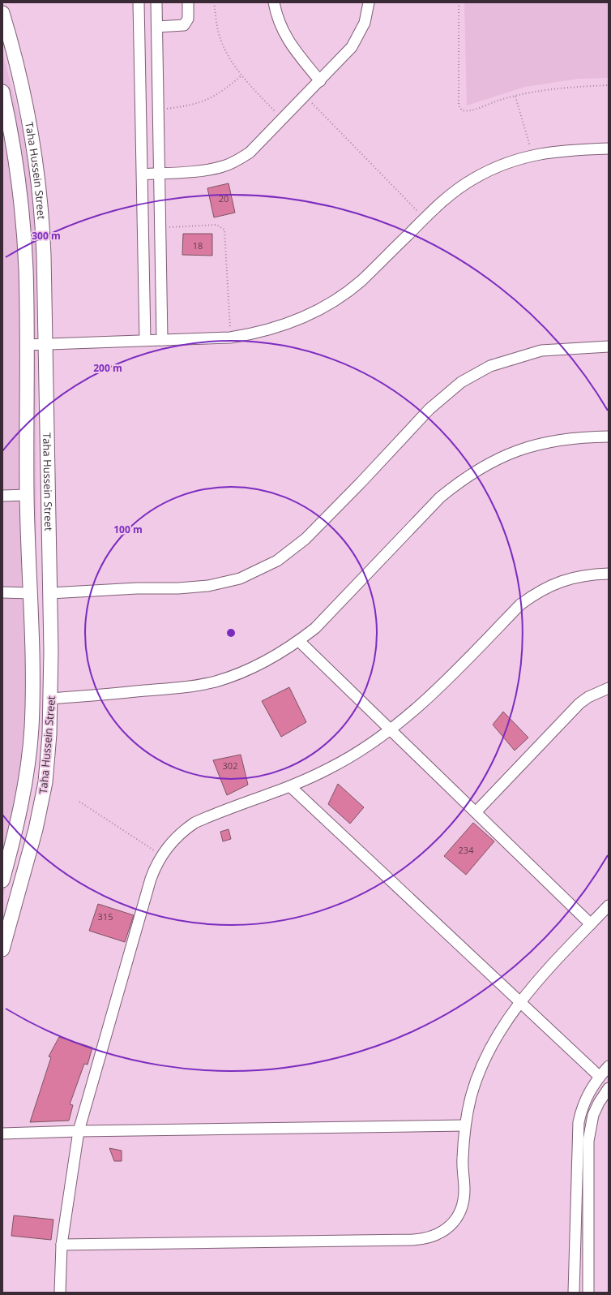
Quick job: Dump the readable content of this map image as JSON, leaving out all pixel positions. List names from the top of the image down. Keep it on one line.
{"streets":{"main road":["Taha Hussein Street"]},"house_numbers":["20","18","302","234","315"],"rings":["300 m","200 m","100 m"]}
